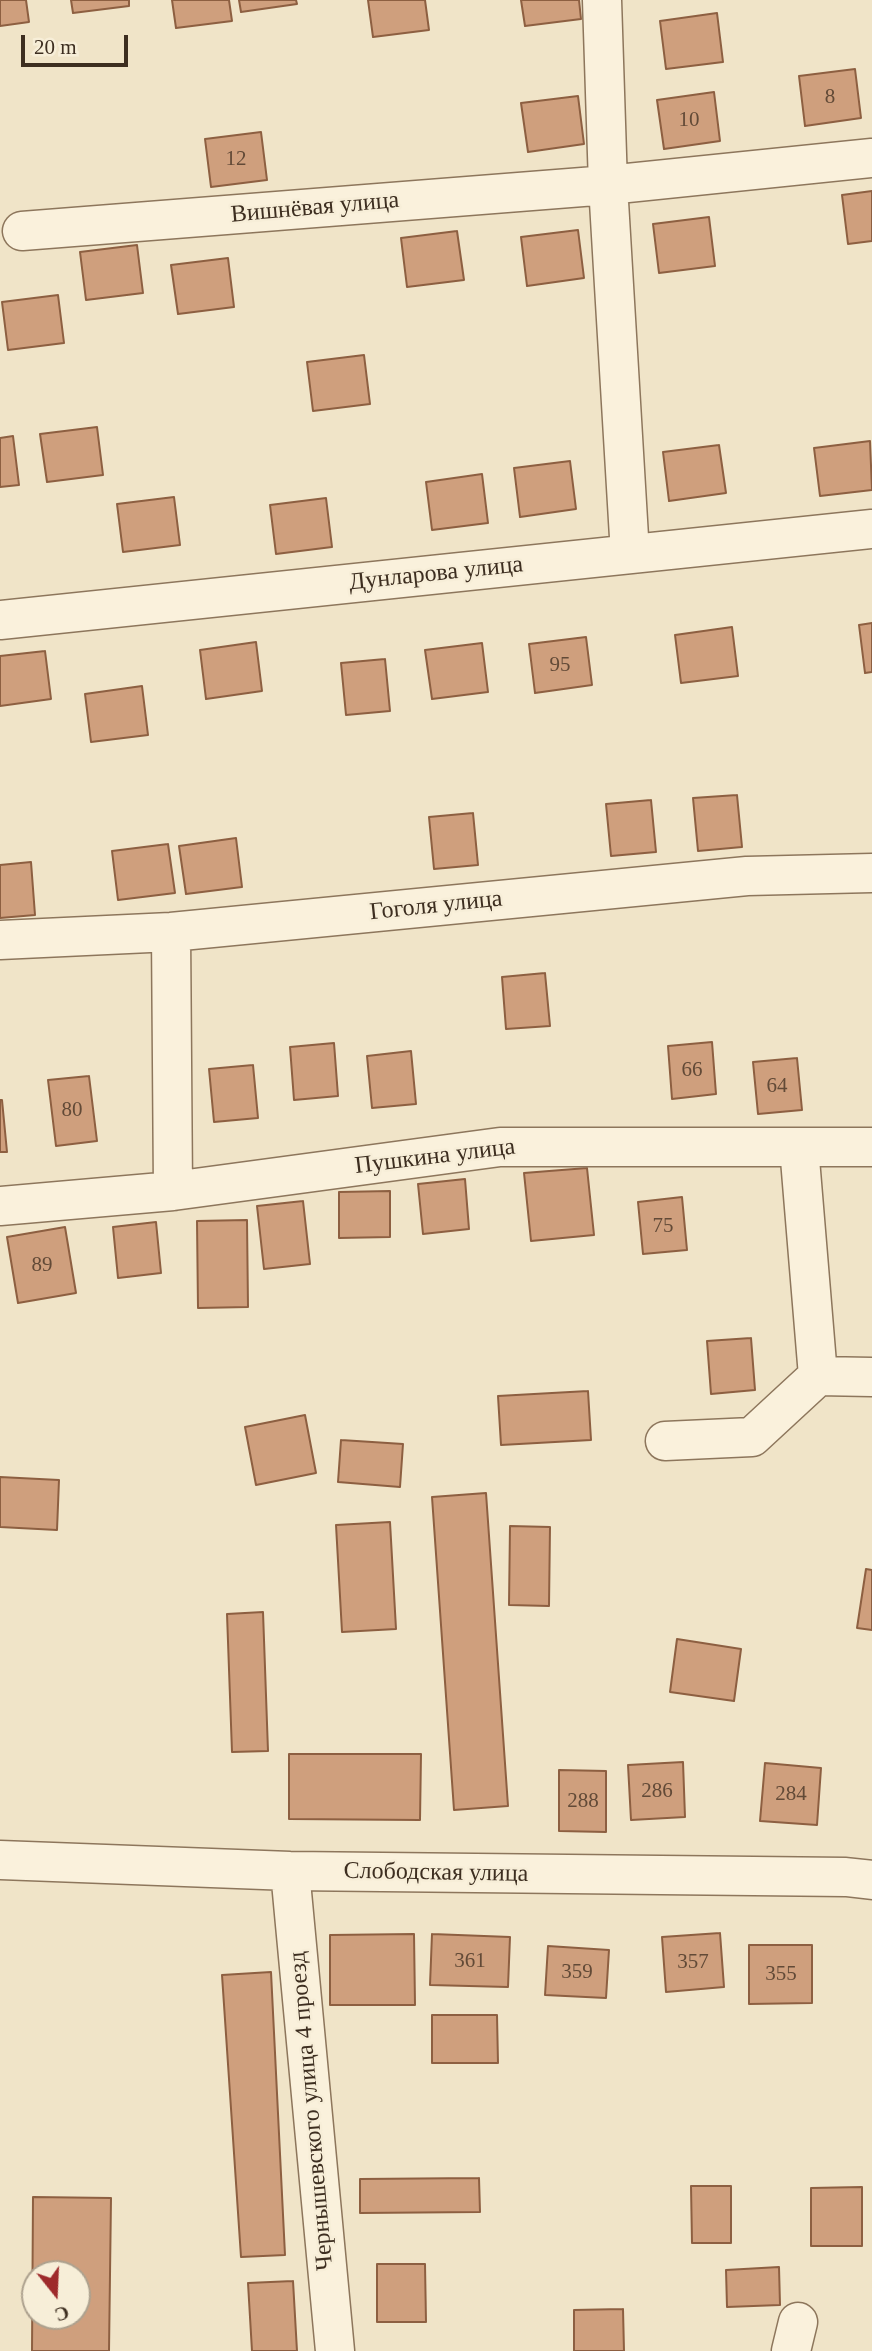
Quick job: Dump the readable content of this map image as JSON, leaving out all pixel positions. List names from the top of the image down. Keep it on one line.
{"streets":{"street":["Вишнёвая улица","Дунларова улица","Гоголя улица","Пушкина улица","Слободская улица","Чернышевского улица 4 проезд"]},"crossings":[["Слободская улица","Чернышевского улица 4 проезд"]],"house_numbers":["8","10","12","95","66","64","80","75","89","286","284","288","361","357","359","355"],"scale_bar":"20 m","north":"bottom"}
